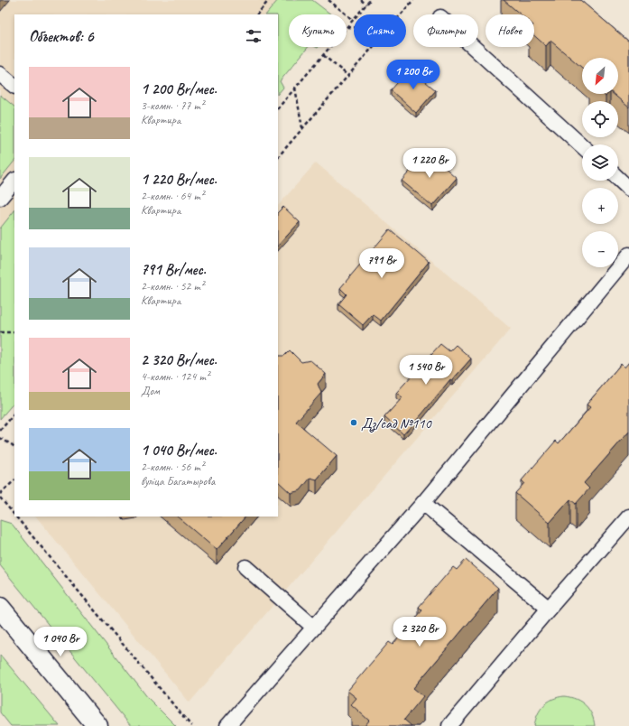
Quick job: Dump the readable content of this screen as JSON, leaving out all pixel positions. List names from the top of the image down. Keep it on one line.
{"places":["Дз/сад №110"],"north":"bottom left","page":{"chip":["Купить","Снять","Фильтры","Новое"],"heading":"Объектов: 6","map_buttons":["+","−"],"list":[{"name":"1 200 Br/мес.","note":"3-комн. · 77 m² · Квартира"},{"name":"1 220 Br/мес.","note":"2-комн. · 64 m² · Квартира"},{"name":"791 Br/мес.","note":"2-комн. · 52 m² · Квартира"},{"name":"2 320 Br/мес.","note":"4-комн. · 124 m² · Дом"},{"name":"1 040 Br/мес.","note":"2-комн. · 56 m² · вуліца Багатырова"}],"price":["1 200 Br","1 220 Br","791 Br","1 540 Br","2 320 Br","1 040 Br"]}}
